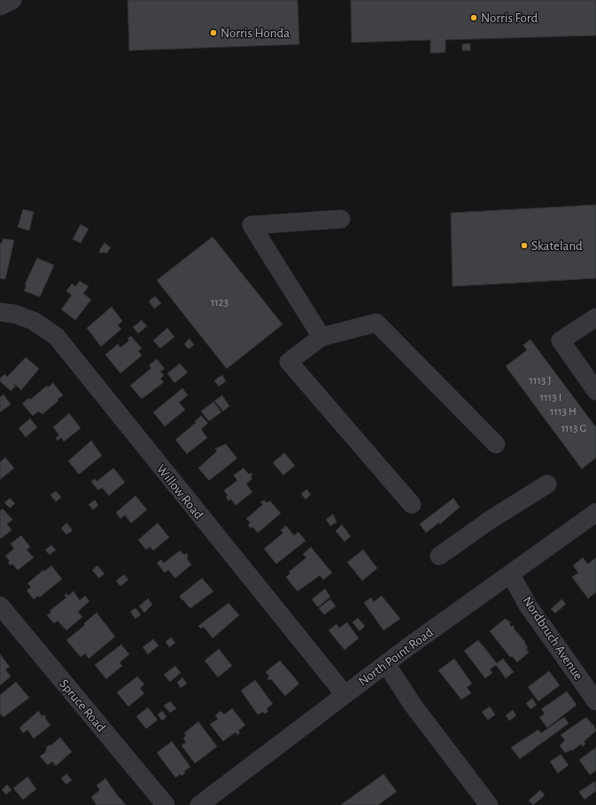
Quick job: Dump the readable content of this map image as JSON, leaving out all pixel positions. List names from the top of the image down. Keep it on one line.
{"streets":{"street":["Willow Road","Nordbruch Avenue","North Point Road","Spruce Road"]},"crossings":[["Willow Road","North Point Road"],["Nordbruch Avenue","North Point Road"]],"places":["Norris Ford","Norris Honda","Skateland"],"house_numbers":["1123","1113 J","1113 I","1113 H","1113 G"]}
